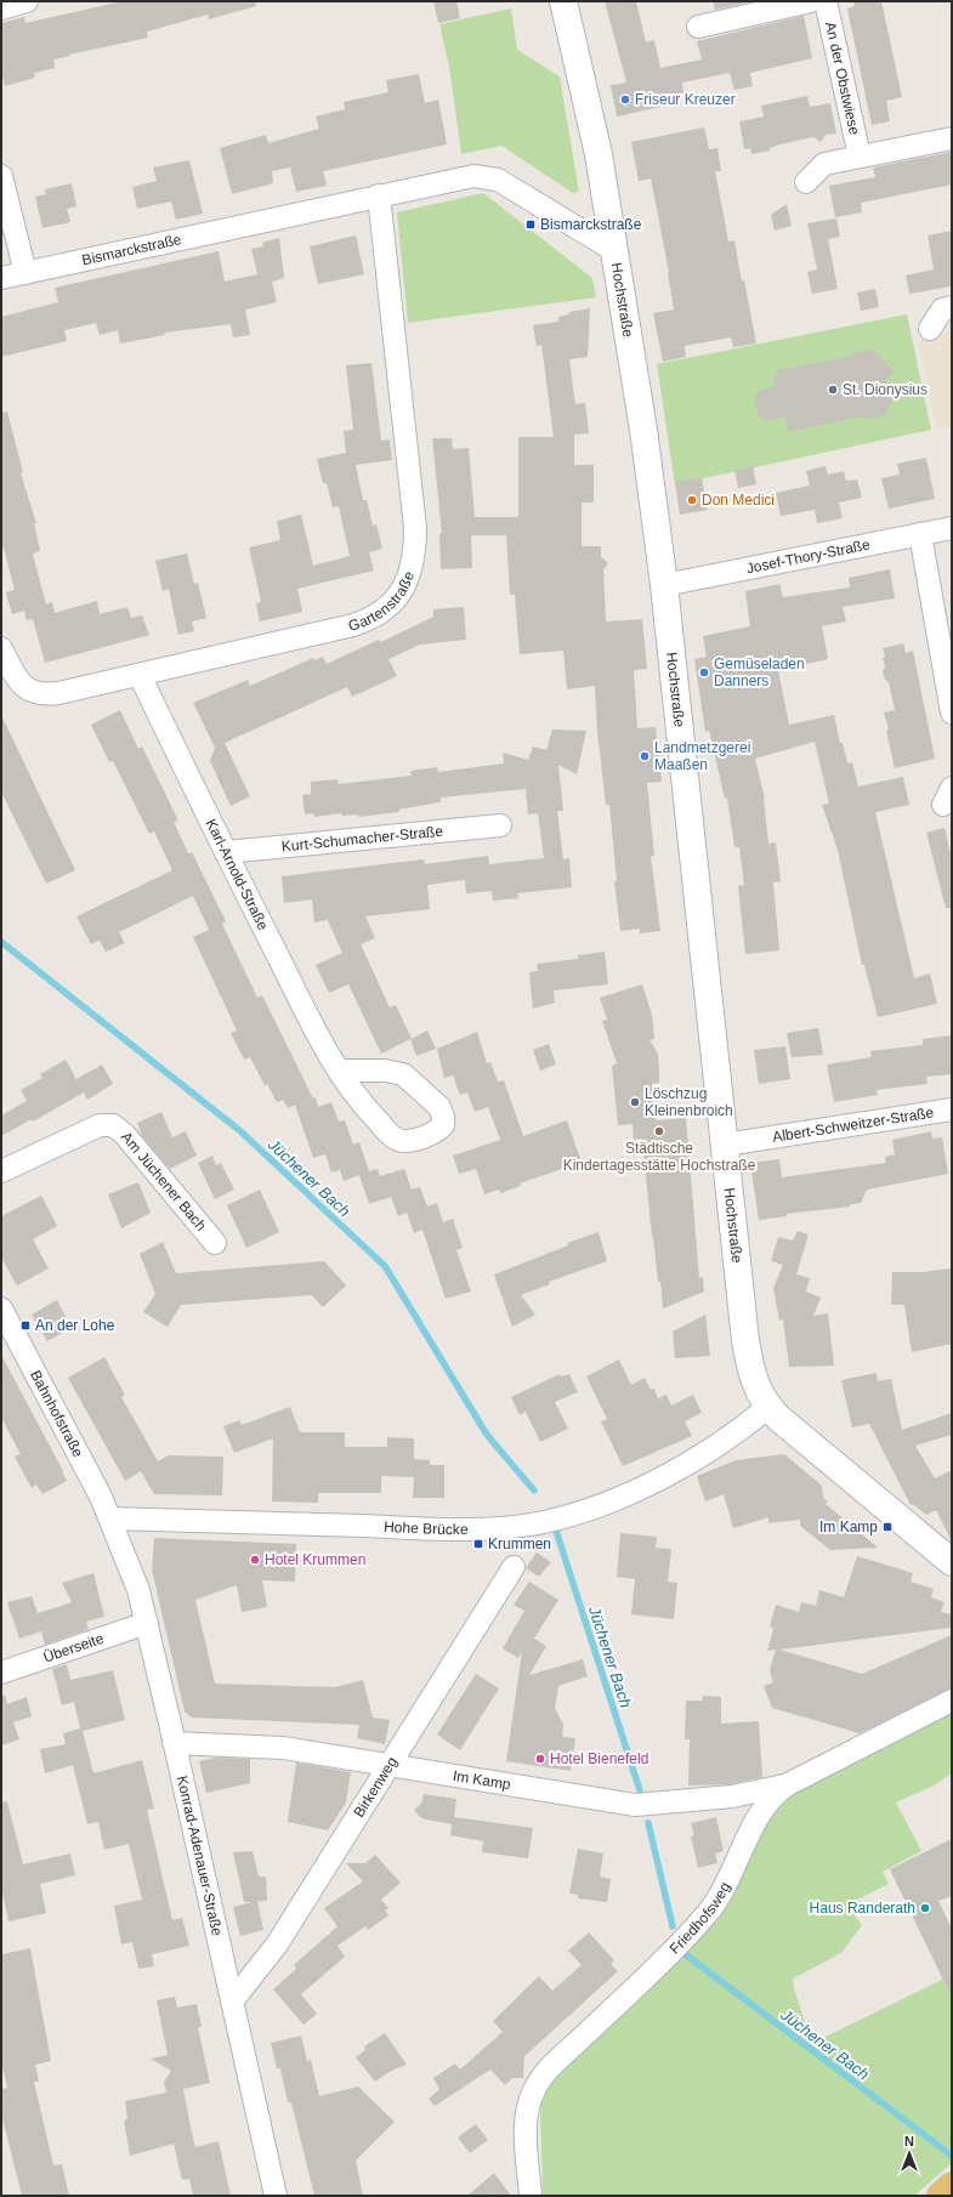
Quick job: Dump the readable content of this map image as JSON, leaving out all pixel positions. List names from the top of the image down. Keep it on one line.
{"streets":{"street":["An der Obstwiese","Bismarckstraße","Hochstraße","Josef-Thory-Straße","Gartenstraße","Kurt-Schumacher-Straße","Karl-Arnold-Straße","Albert-Schweitzer-Straße","Am Jüchener Bach","Bahnhofstraße","Hohe Brücke","Überseite","Im Kamp","Birkenweg","Konrad-Adenauer-Straße","Friedhofsweg"]},"crossings":[["Bismarckstraße","Hochstraße"],["Bismarckstraße","Gartenstraße"],["Hochstraße","Josef-Thory-Straße"],["Hochstraße","Albert-Schweitzer-Straße"],["Hochstraße","Hohe Brücke"],["Gartenstraße","Karl-Arnold-Straße"],["Kurt-Schumacher-Straße","Karl-Arnold-Straße"],["Bahnhofstraße","Hohe Brücke"],["Bahnhofstraße","Konrad-Adenauer-Straße"],["Hohe Brücke","Konrad-Adenauer-Straße"],["Überseite","Konrad-Adenauer-Straße"],["Im Kamp","Birkenweg"],["Im Kamp","Konrad-Adenauer-Straße"],["Im Kamp","Friedhofsweg"],["Birkenweg","Konrad-Adenauer-Straße"]],"water":["Jüchener Bach"],"places":{"other":["Friseur Kreuzer","St. Dionysius","Don Medici","Gemüseladen Danners","Landmetzgerei Maaßen","Löschzug Kleinenbroich","Städtische Kindertagesstätte Hochstraße","Hotel Krummen","Hotel Bienefeld","Haus Randerath"],"transit":["Bismarckstraße","An der Lohe","Im Kamp","Krummen"]},"north":"top"}
